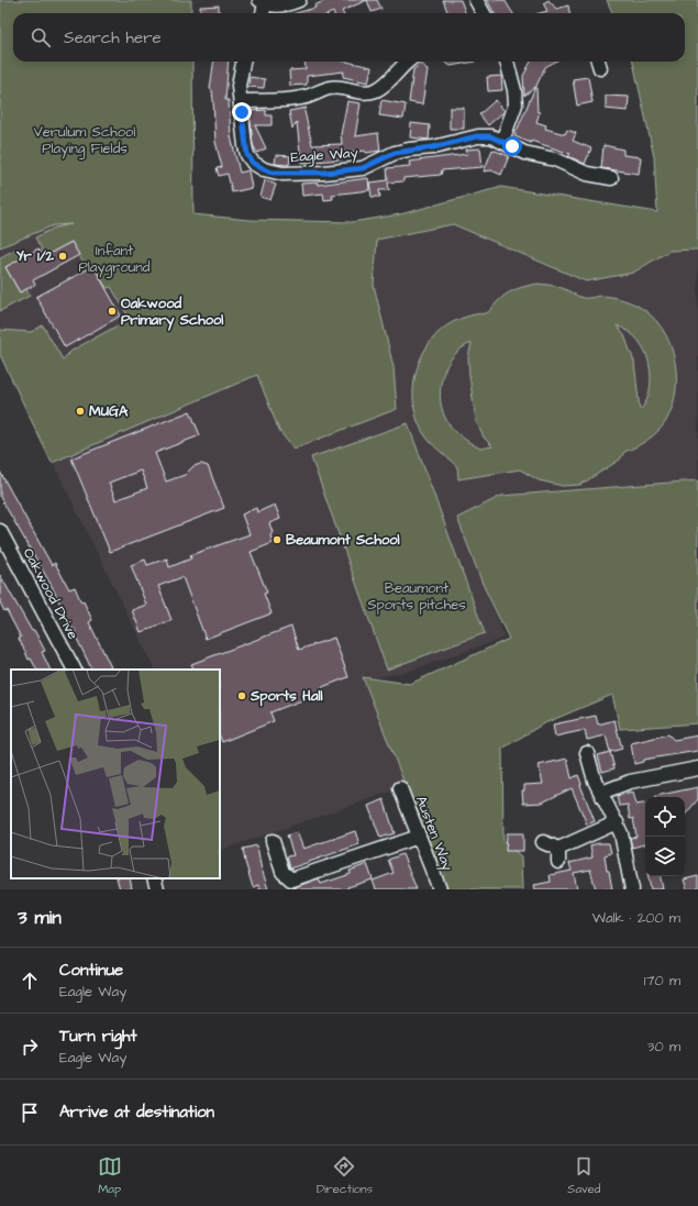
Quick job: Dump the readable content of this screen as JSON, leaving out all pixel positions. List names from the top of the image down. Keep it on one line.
{"streets":{"street":["Eagle Way","Oakwood Drive","Austen Way"]},"parks":["Verulum School Playing Fields","Infant Playground","Beaumont Sports pitches"],"places":["Yr 1/2","Oakwood Primary School","MUGA","Beaumont School","Sports Hall"],"page":{"search":"Search here","heading":["3 min","Walk · 200 m"],"list":[["Continue","Eagle Way","170 m"],["Turn right","Eagle Way","30 m"],"Arrive at destination"],"nav":["Map","Directions","Saved"]}}
